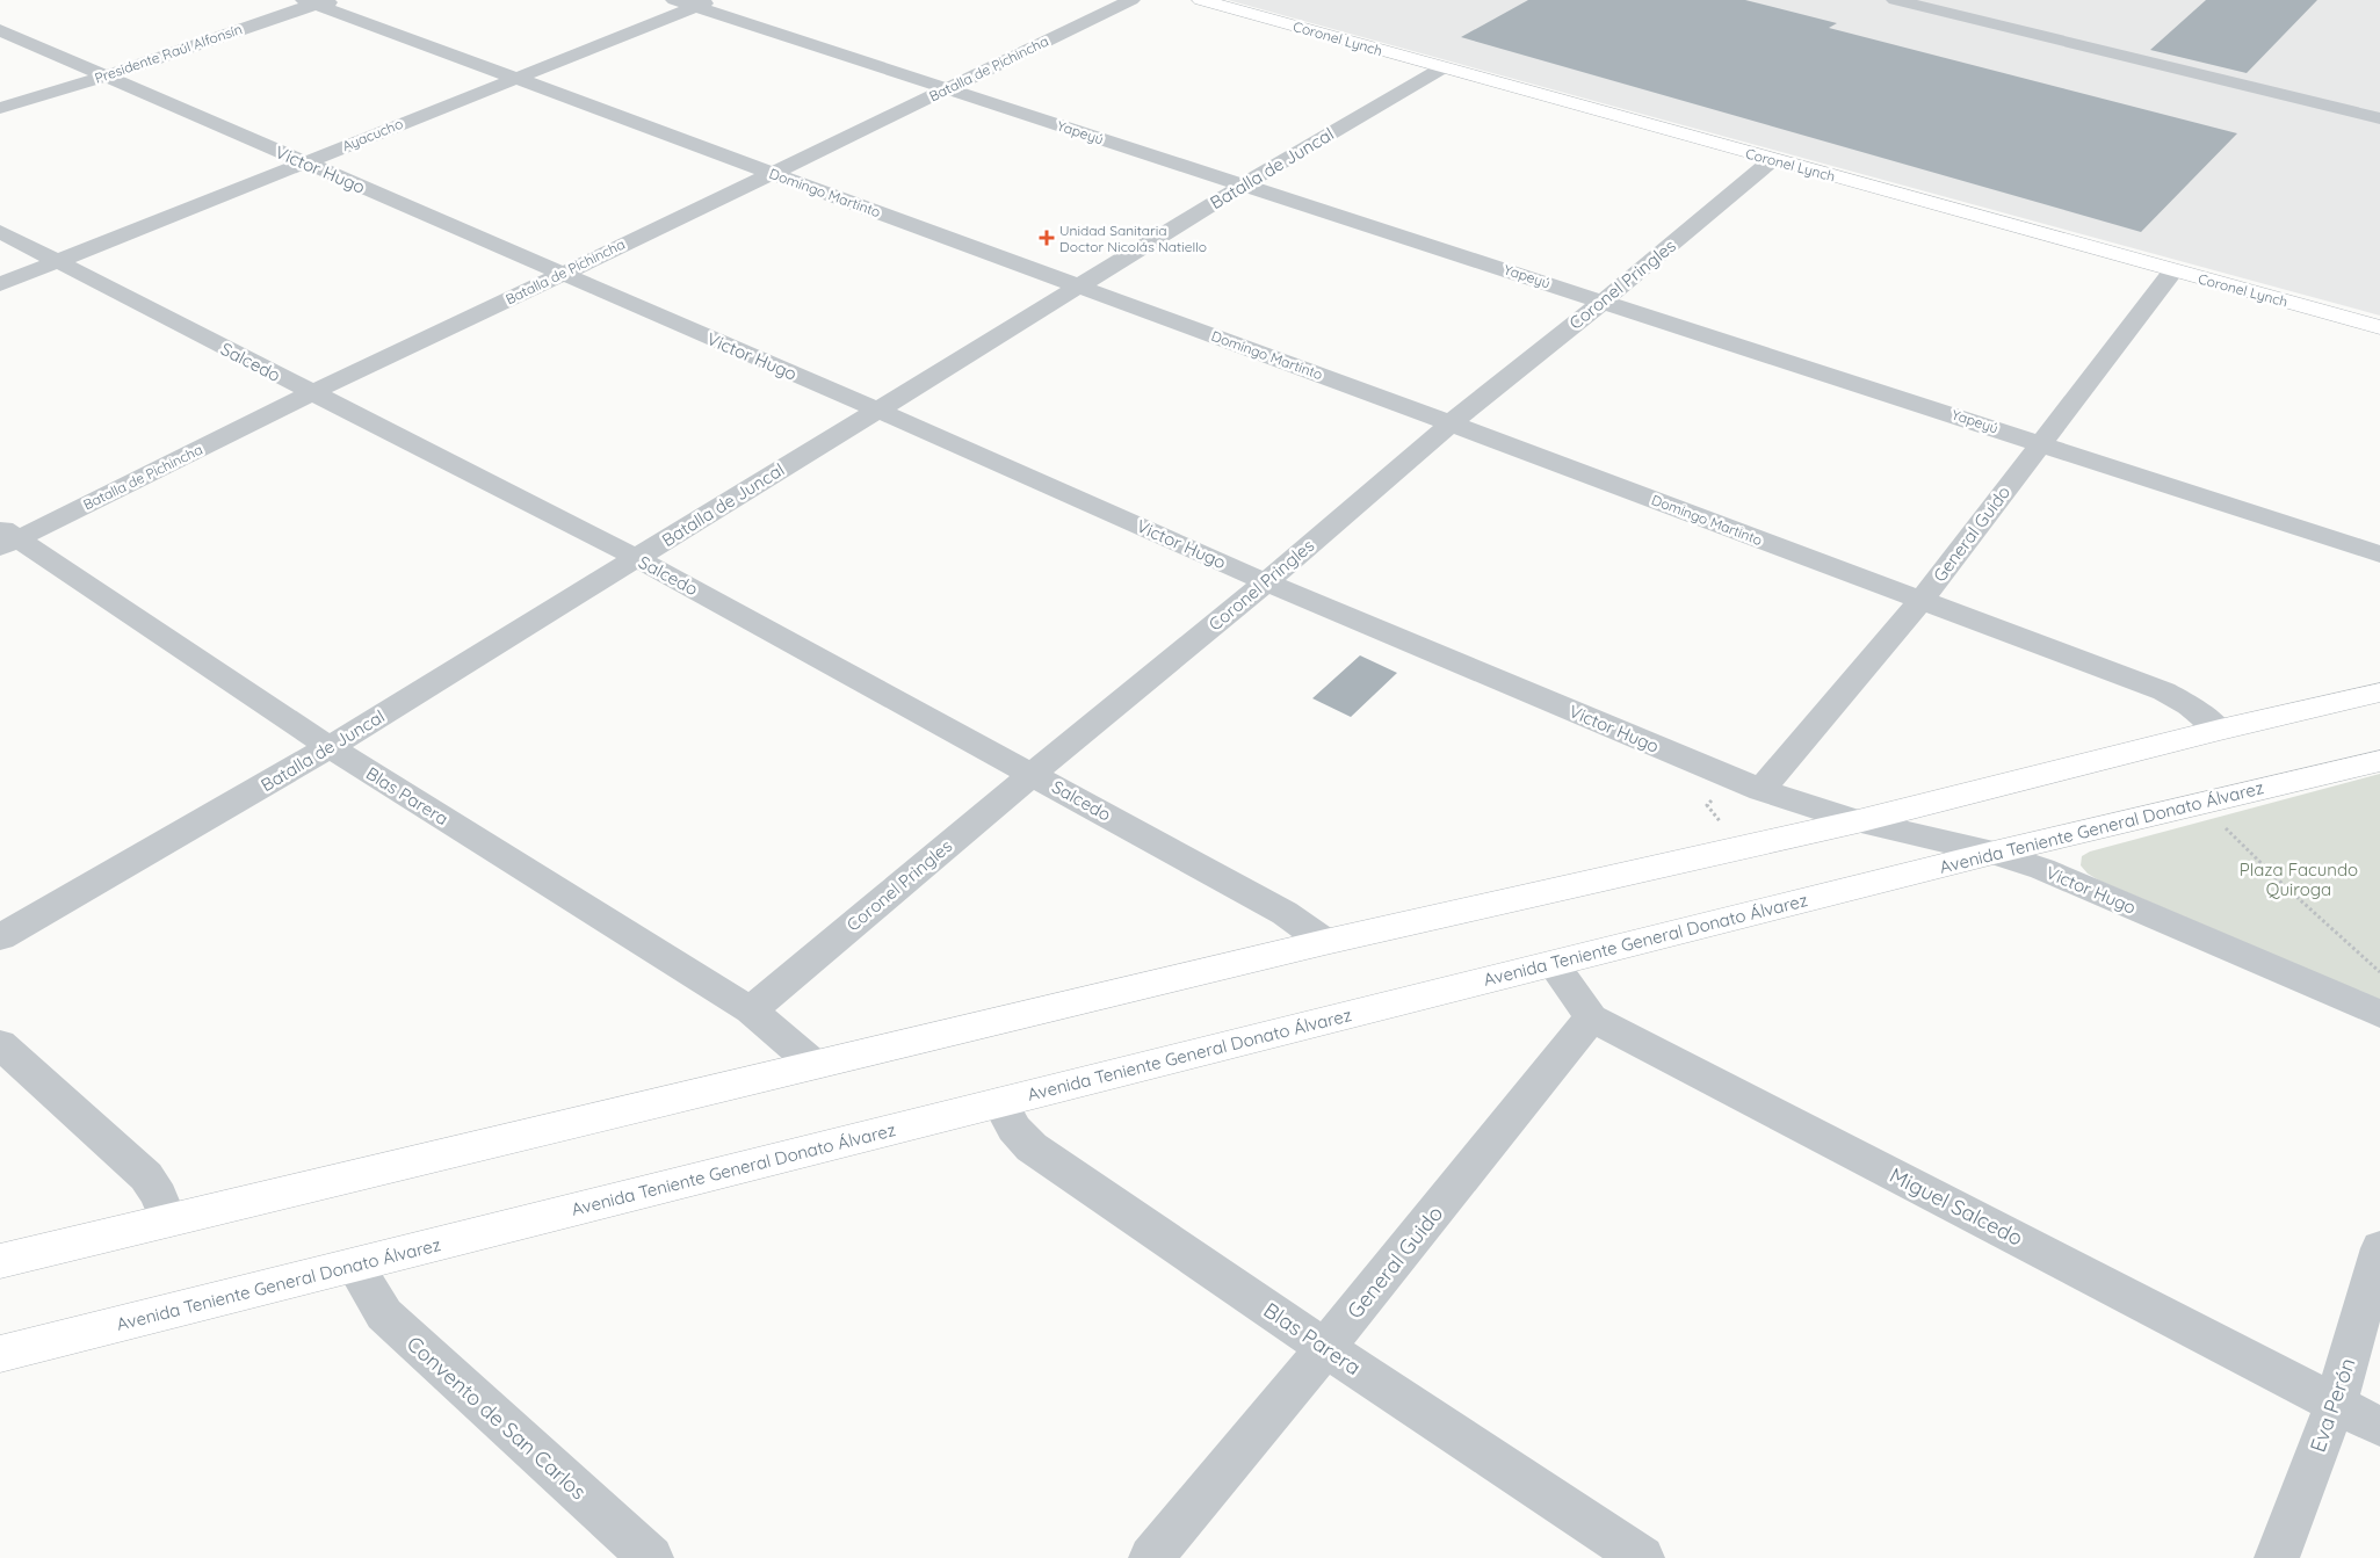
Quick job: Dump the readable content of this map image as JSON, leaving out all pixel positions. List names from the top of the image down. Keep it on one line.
{"streets":{"main road":["Coronel Lynch","Avenida Teniente General Donato Álvarez"],"street":["Presidente Raúl Alfonsín","Batalla de Pichincha","Yapeyú","Ayacucho","Batalla de Juncal","Victor Hugo","Domingo Martinto","Coronel Pringles","Salcedo","General Guido","Blas Parera","Miguel Salcedo","Eva Perón","Convento de San Carlos"]},"crossings":[["Coronel Lynch","Batalla de Juncal"],["Coronel Lynch","Coronel Pringles"],["Coronel Lynch","General Guido"],["Presidente Raúl Alfonsín","Victor Hugo"],["Presidente Raúl Alfonsín","Domingo Martinto"],["Batalla de Pichincha","Yapeyú"],["Batalla de Pichincha","Victor Hugo"],["Batalla de Pichincha","Domingo Martinto"],["Batalla de Pichincha","Salcedo"],["Batalla de Pichincha","Blas Parera"],["Yapeyú","Ayacucho"],["Yapeyú","Batalla de Juncal"],["Yapeyú","Coronel Pringles"],["Yapeyú","General Guido"],["Ayacucho","Victor Hugo"],["Ayacucho","Domingo Martinto"],["Ayacucho","Salcedo"],["Batalla de Juncal","Victor Hugo"],["Batalla de Juncal","Domingo Martinto"],["Batalla de Juncal","Salcedo"],["Batalla de Juncal","Blas Parera"],["Victor Hugo","Coronel Pringles"],["Victor Hugo","General Guido"],["Victor Hugo","Avenida Teniente General Donato Álvarez"],["Domingo Martinto","Coronel Pringles"],["Domingo Martinto","General Guido"],["Coronel Pringles","Salcedo"],["Coronel Pringles","Blas Parera"],["General Guido","Blas Parera"],["General Guido","Miguel Salcedo"],["Blas Parera","Avenida Teniente General Donato Álvarez"],["Avenida Teniente General Donato Álvarez","Miguel Salcedo"],["Avenida Teniente General Donato Álvarez","Convento de San Carlos"],["Miguel Salcedo","Eva Perón"]],"parks":["Plaza Facundo Quiroga"],"places":{"health":["Unidad Sanitaria Doctor Nicolás Natiello"]}}
